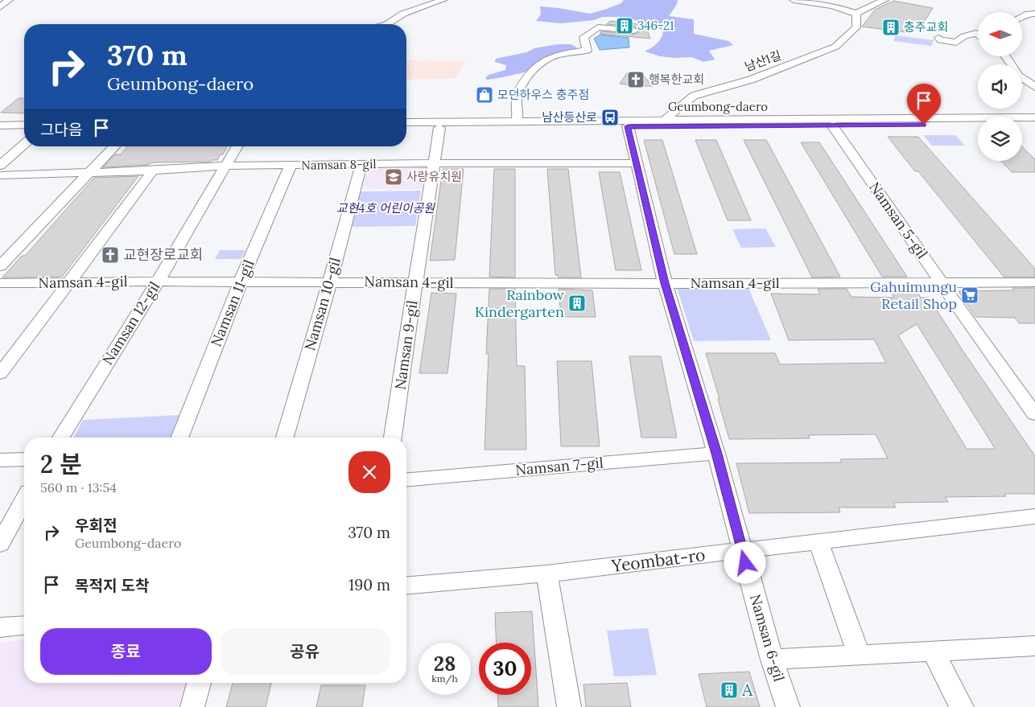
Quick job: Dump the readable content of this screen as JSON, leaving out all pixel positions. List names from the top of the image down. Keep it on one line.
{"streets":{"street":["남산1길","Geumbong-daero","Namsan 8-gil","Namsan 5-gil","Namsan 4-gil","Namsan 11-gil","Namsan 10-gil","Namsan 12-gil","Namsan 9-gil","Namsan 7-gil","Yeombat-ro","Namsan 6-gil"]},"crossings":[["남산1길","Geumbong-daero"],["Geumbong-daero","Namsan 5-gil"],["Geumbong-daero","Namsan 9-gil"],["Geumbong-daero","Namsan 6-gil"],["Namsan 8-gil","Namsan 11-gil"],["Namsan 8-gil","Namsan 10-gil"],["Namsan 8-gil","Namsan 12-gil"],["Namsan 8-gil","Namsan 9-gil"],["Namsan 8-gil","Namsan 6-gil"],["Namsan 5-gil","Namsan 4-gil"],["Namsan 4-gil","Namsan 11-gil"],["Namsan 4-gil","Namsan 10-gil"],["Namsan 4-gil","Namsan 12-gil"],["Namsan 4-gil","Namsan 9-gil"],["Namsan 4-gil","Namsan 6-gil"],["Namsan 7-gil","Namsan 6-gil"],["Yeombat-ro","Namsan 6-gil"]],"parks":["교현4호 어린이공원"],"places":{"building":["346-21","충주교회","Rainbow Kindergarten","A"],"church":["행복한교회","교현장로교회"],"shop":["모던하우스 충주점"],"bus stop":["남산등산로"],"school or university":["사랑유치원"],"supermarket":["Gahuimungu Retail Shop"]},"north":"left","page":{"turn":["370 m","Geumbong-daero"],"then":"그다음","heading":["2 분","560 m · 13:54"],"list":[{"name":"우회전","note":"Geumbong-daero","value":"370 m"},{"name":"목적지 도착","value":"190 m"}],"buttons":["종료","공유"],"speed":"28 km/h","limit":"30"}}
